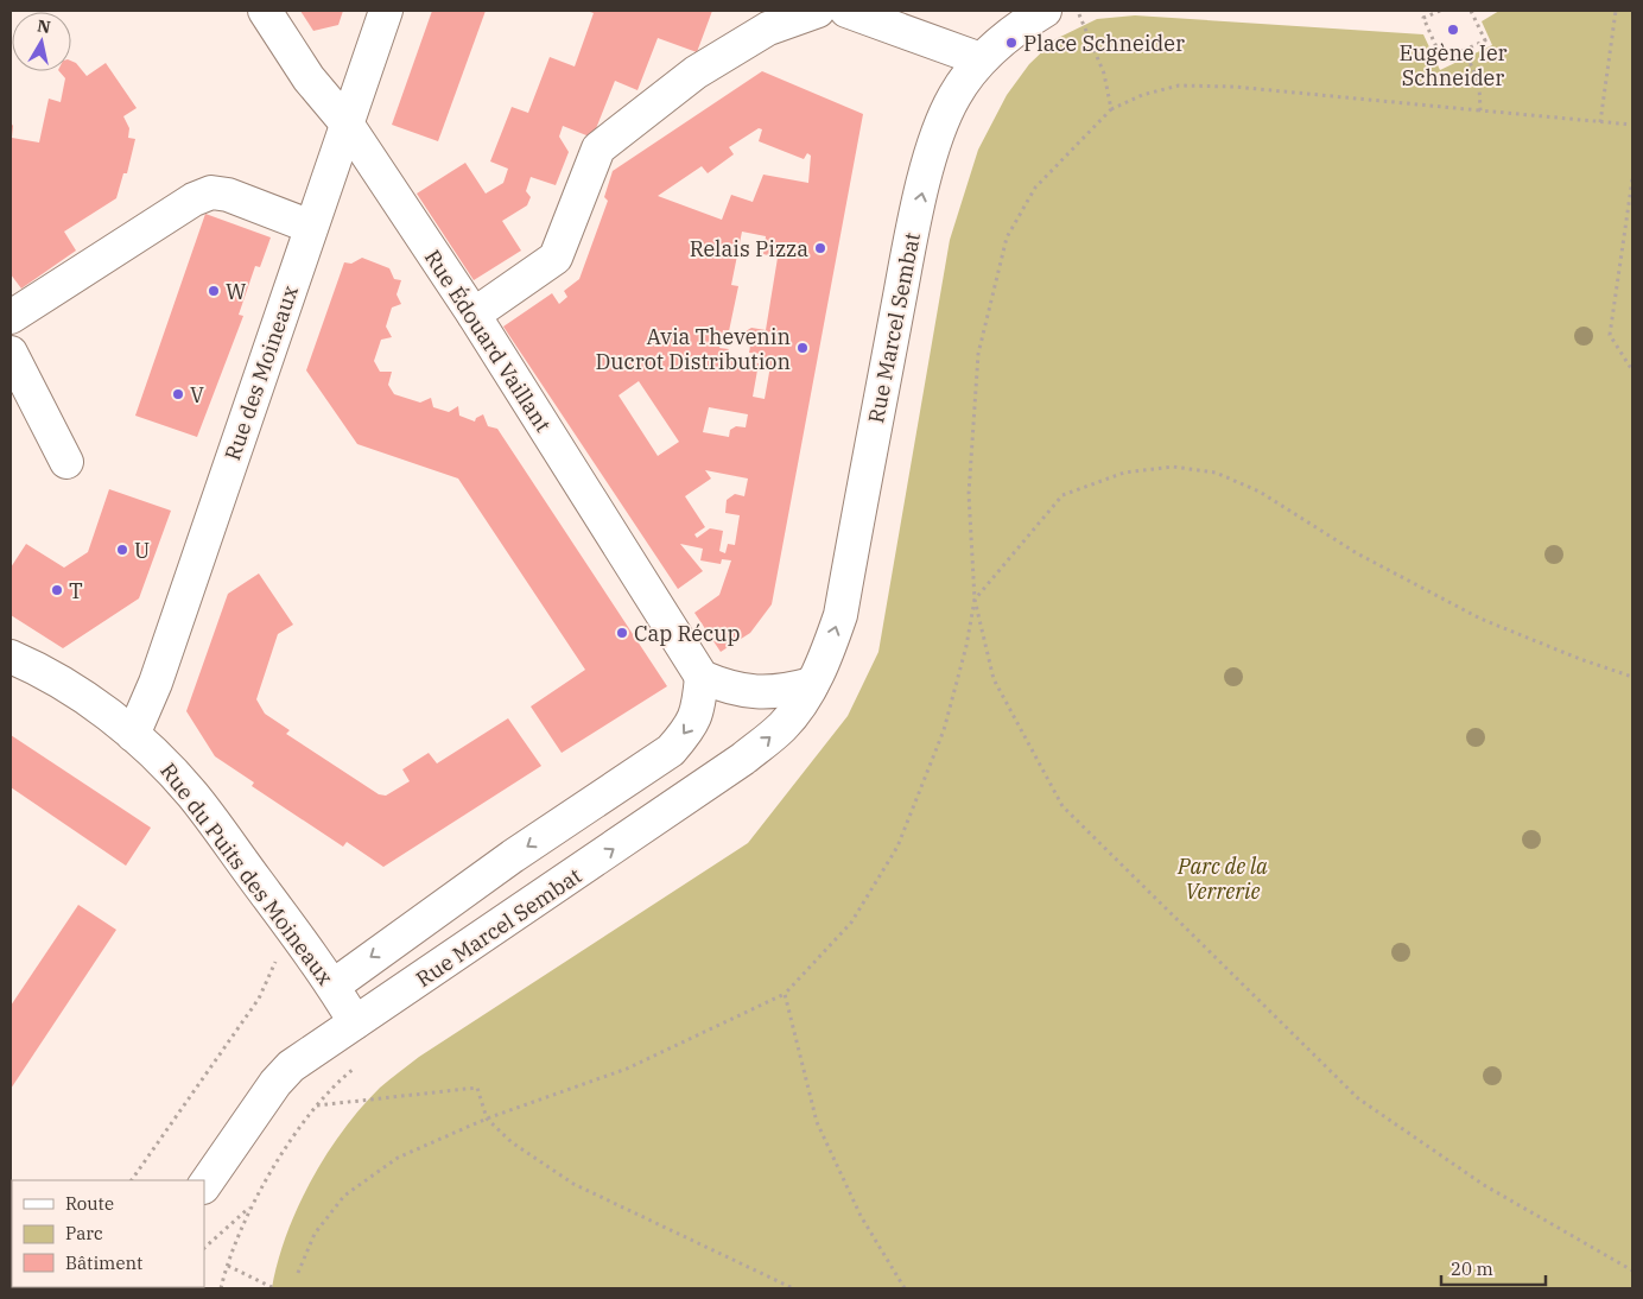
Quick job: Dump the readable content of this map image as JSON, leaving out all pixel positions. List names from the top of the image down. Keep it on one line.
{"streets":{"street":["Rue Marcel Sembat","Rue Édouard Vaillant","Rue des Moineaux","Rue du Puits des Moineaux"]},"crossings":[["Rue Marcel Sembat","Rue du Puits des Moineaux"],["Rue Édouard Vaillant","Rue des Moineaux"],["Rue des Moineaux","Rue du Puits des Moineaux"]],"parks":["Parc de la Verrerie"],"places":["Eugène Ier Schneider","Place Schneider","Relais Pizza","W","Avia Thevenin Ducrot Distribution","V","U","T","Cap Récup"],"legend":["Route","Parc","Bâtiment"],"scale_bar":"20 m","north":"top"}
